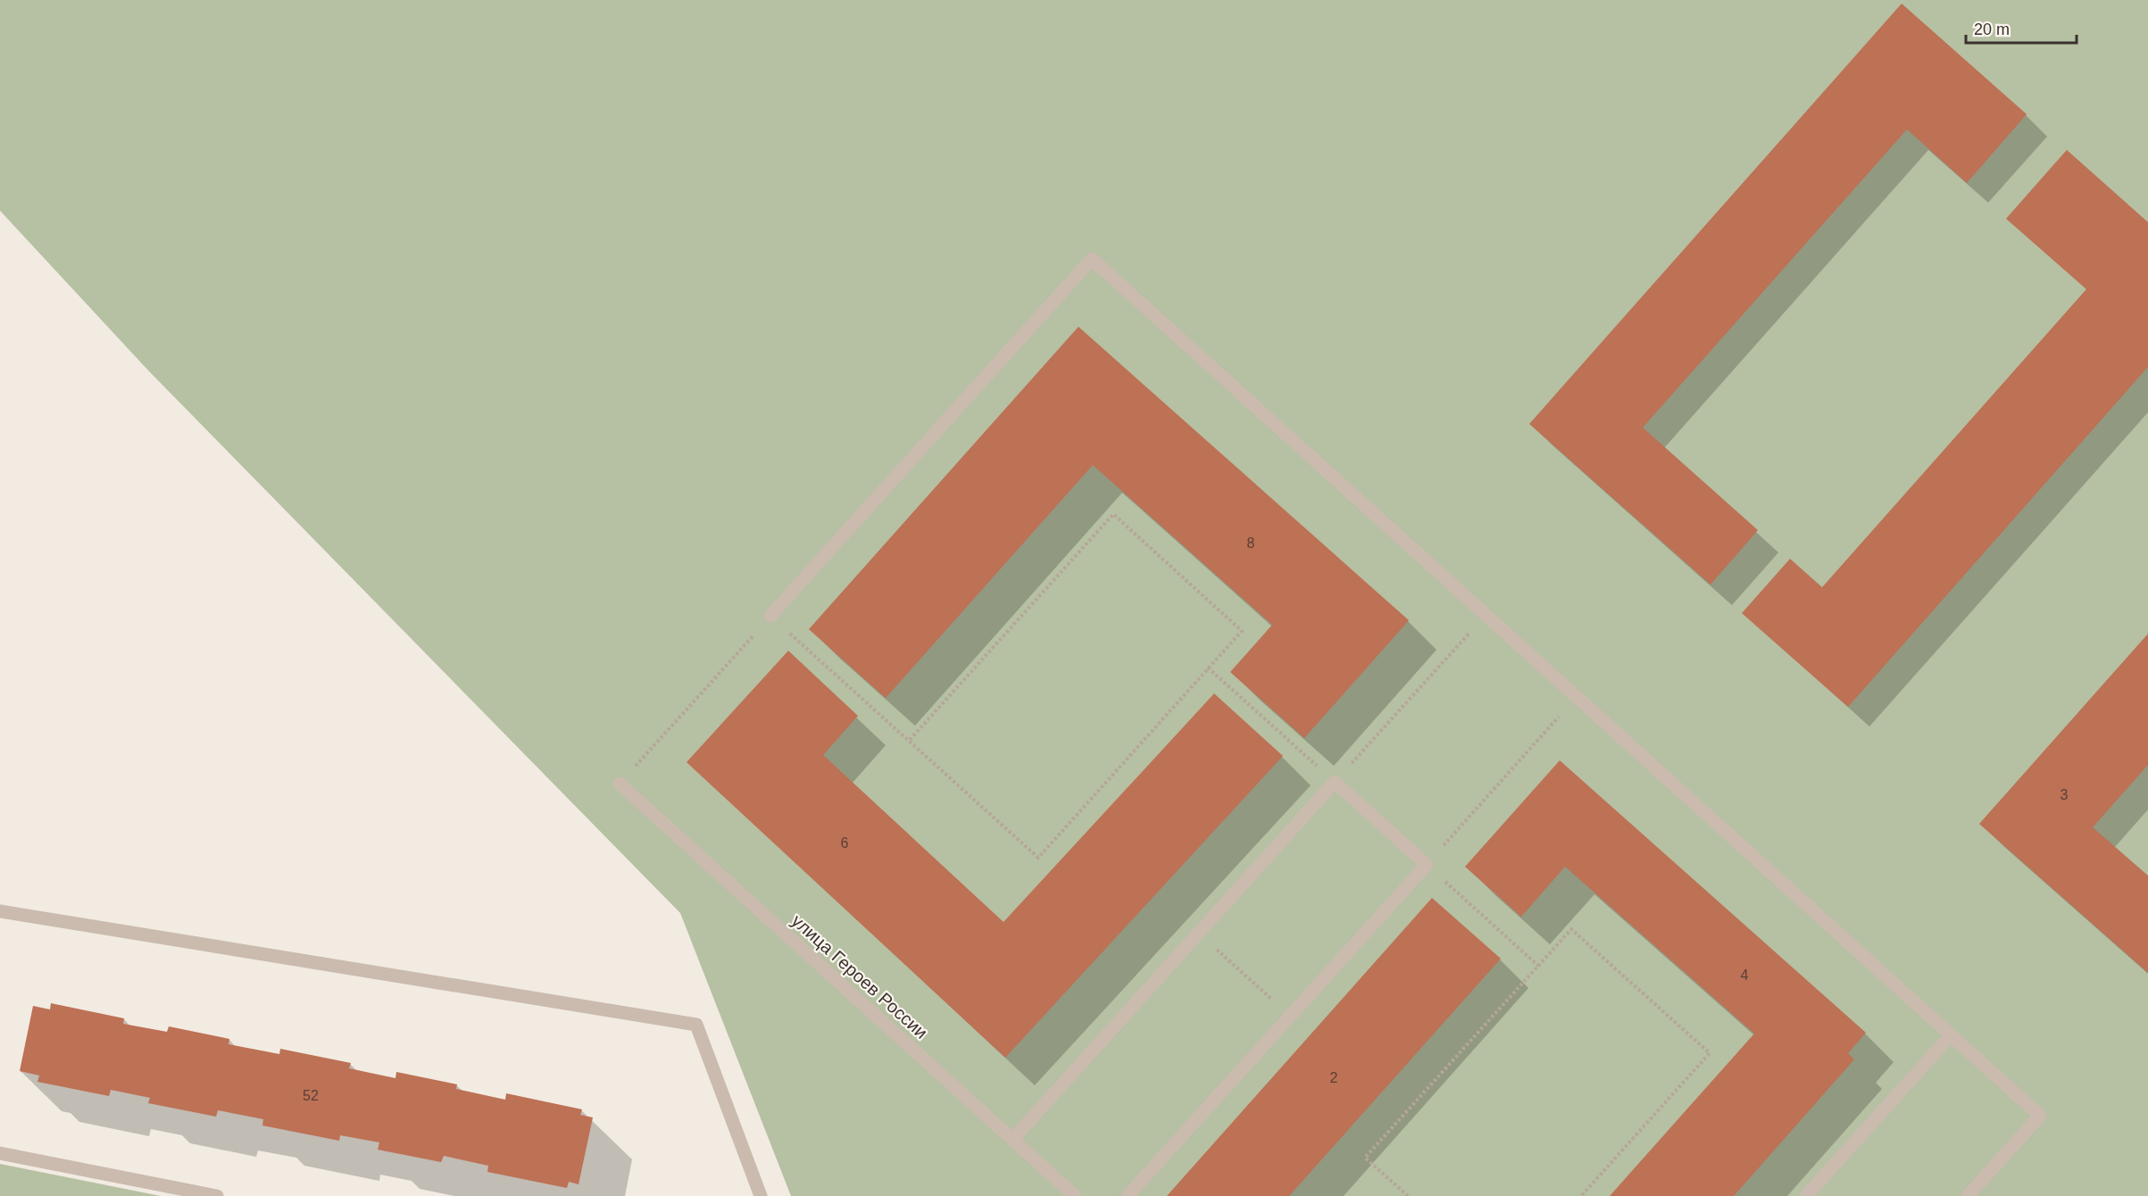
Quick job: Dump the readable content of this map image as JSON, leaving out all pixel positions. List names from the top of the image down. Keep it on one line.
{"streets":{"street":["улица Героев России"]},"house_numbers":["8","3","6","4","2","52"],"scale_bar":"20 m"}
